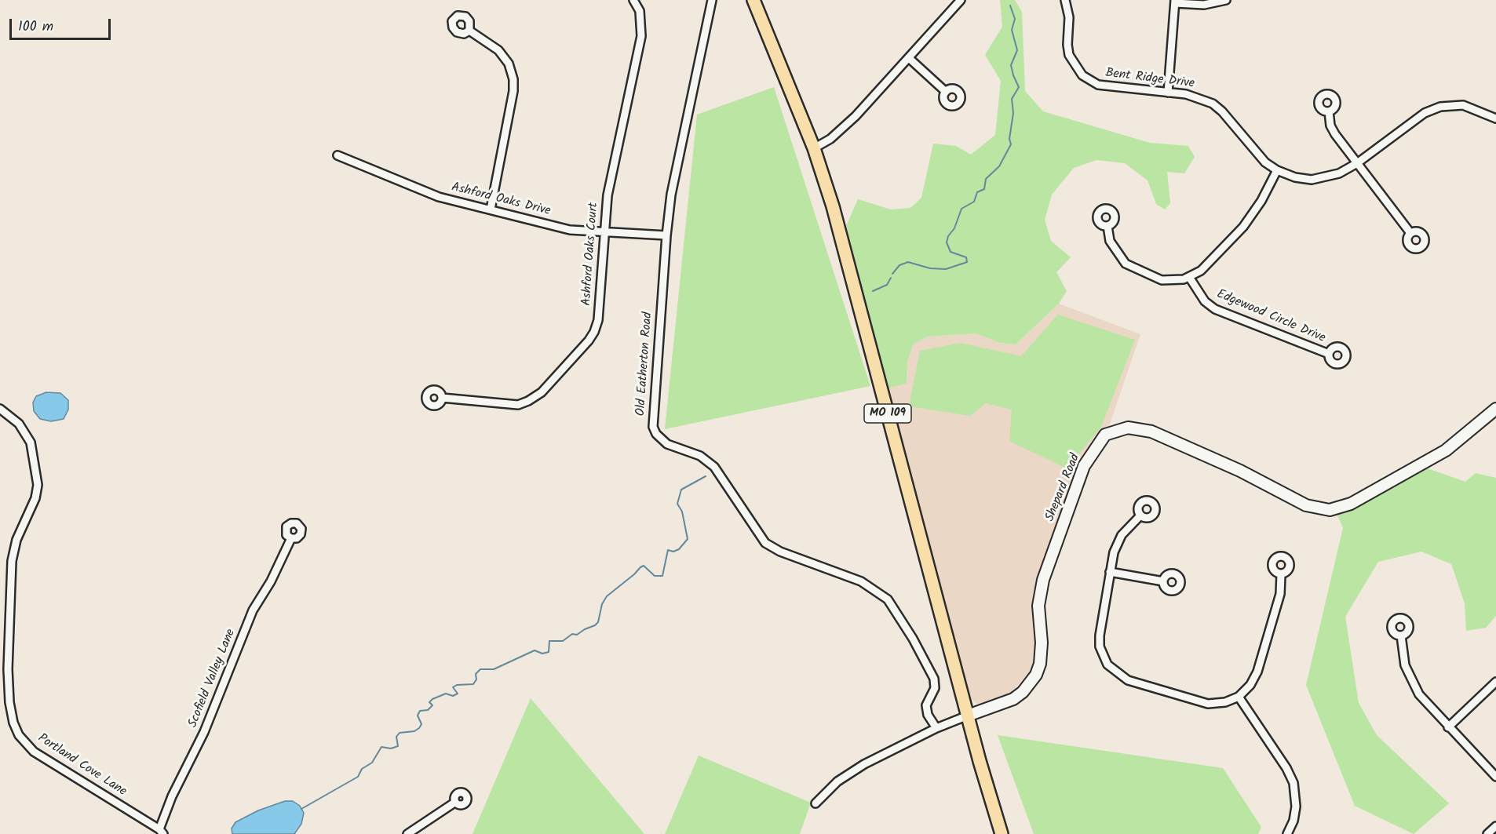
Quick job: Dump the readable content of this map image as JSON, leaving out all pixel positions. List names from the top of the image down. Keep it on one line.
{"streets":{"main road":["MO 109"],"street":["Bent Ridge Drive","Ashford Oaks Drive","Ashford Oaks Court","Edgewood Circle Drive","Old Eatherton Road","Shepard Road","Scofield Valley Lane","Portland Cove Lane"]},"crossings":[["Ashford Oaks Drive","Ashford Oaks Court"],["Ashford Oaks Drive","Old Eatherton Road"],["Old Eatherton Road","Shepard Road"],["MO 109","Shepard Road"],["Scofield Valley Lane","Portland Cove Lane"]],"scale_bar":"100 m"}
